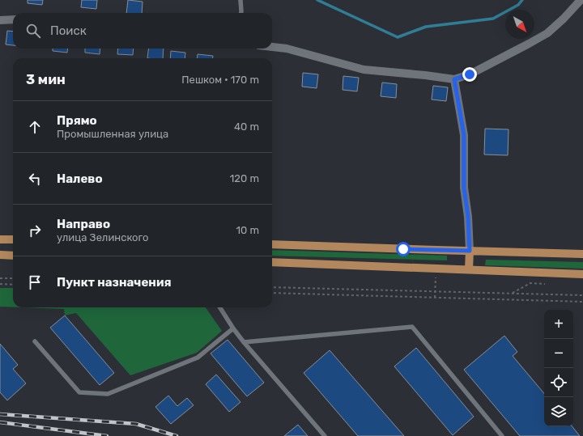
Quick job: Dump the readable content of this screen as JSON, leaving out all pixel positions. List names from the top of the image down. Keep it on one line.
{"north":"bottom right","page":{"search":"Поиск","heading":["3 мин","Пешком · 170 m"],"list":[["Прямо","Промышленная улица","40 m"],["Налево","120 m"],["Направо","улица Зелинского","10 m"],"Пункт назначения"],"map_buttons":["+","−"]}}
